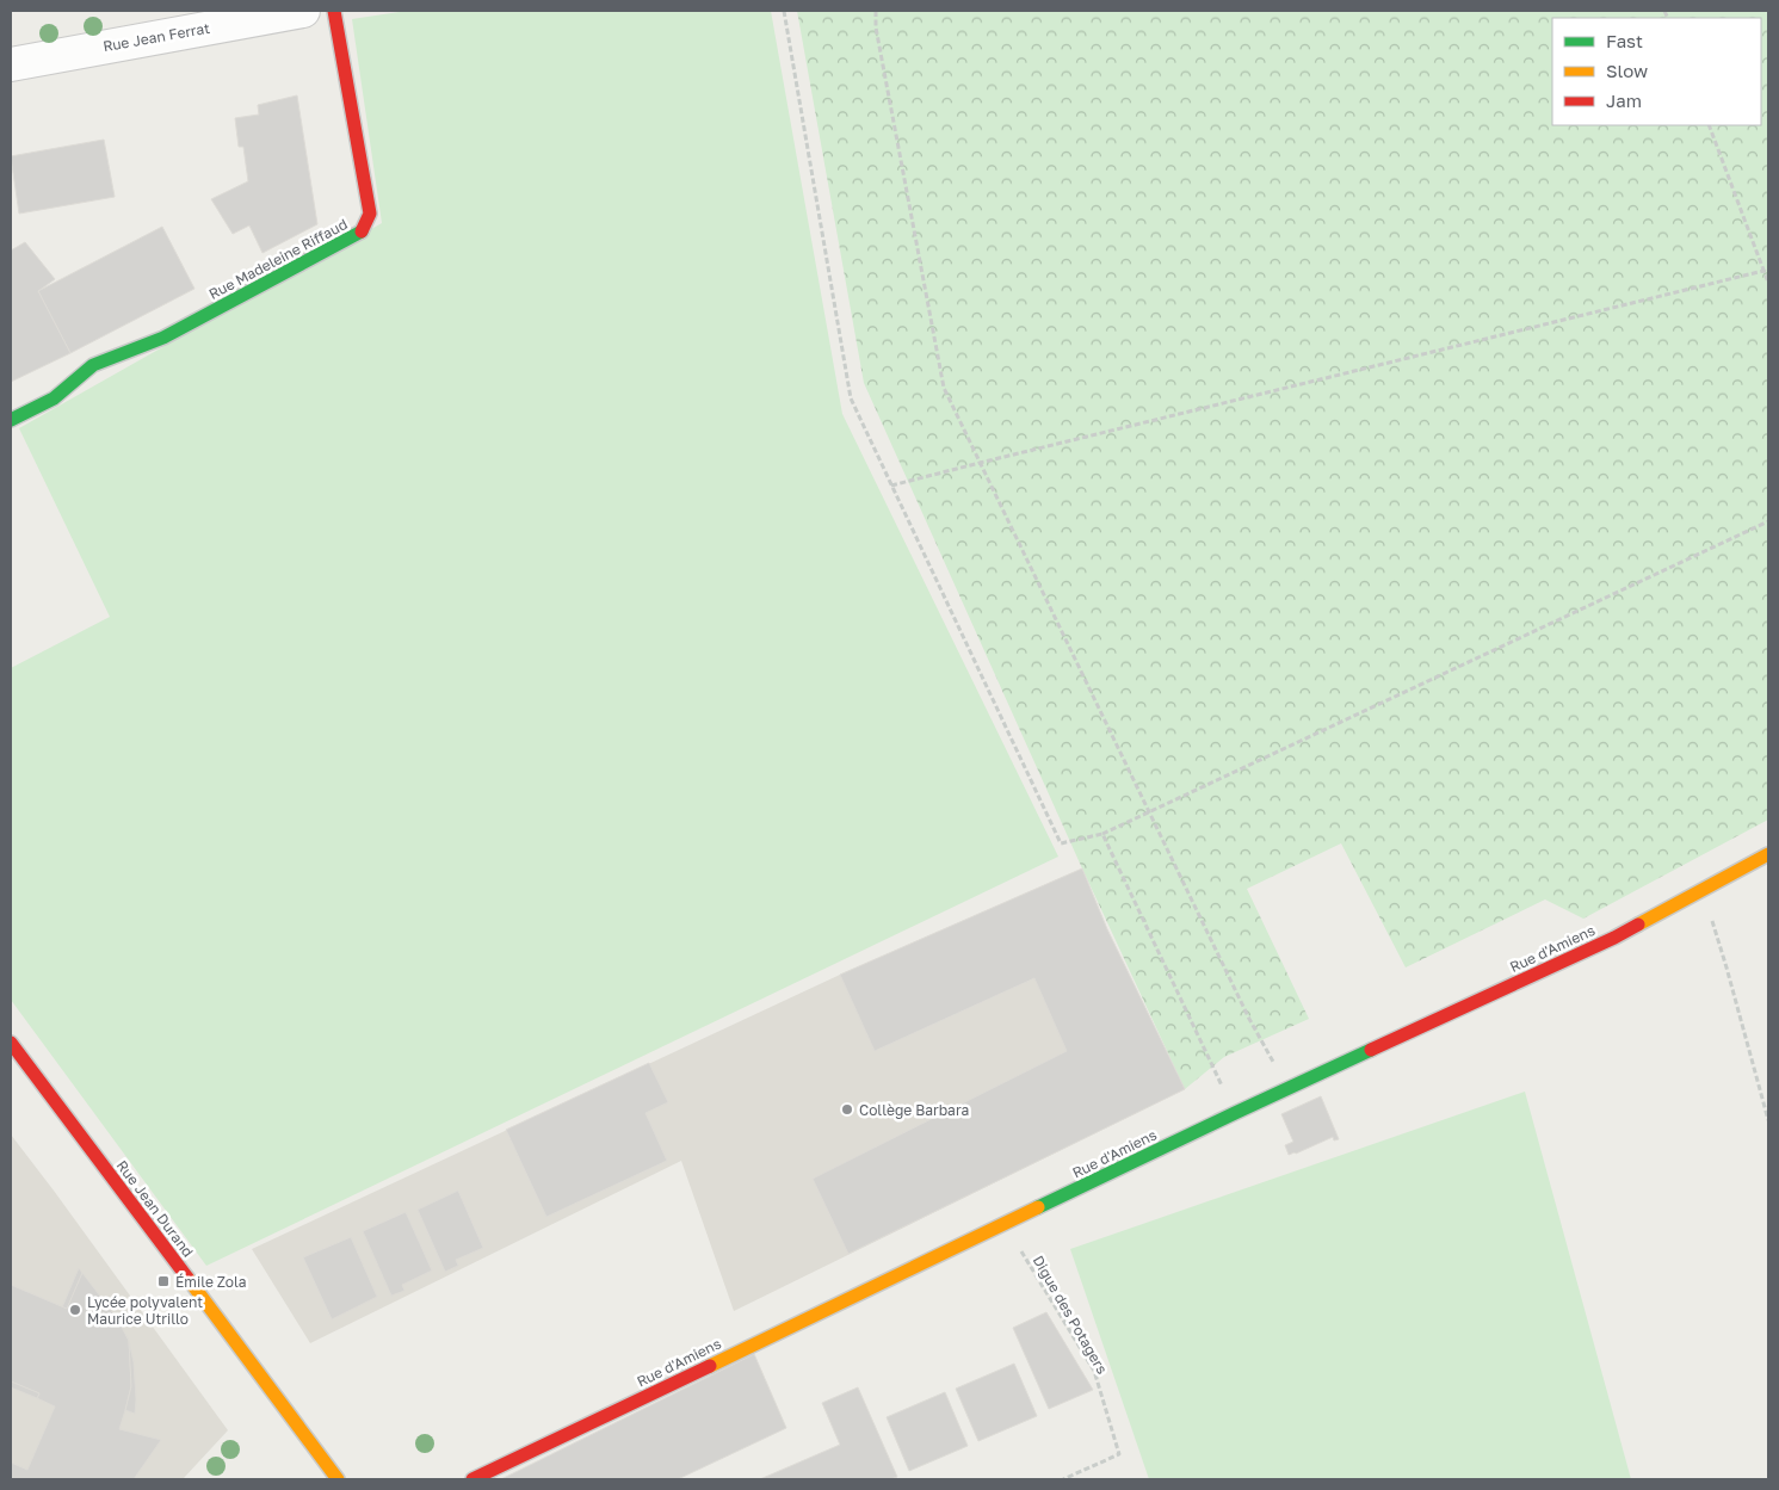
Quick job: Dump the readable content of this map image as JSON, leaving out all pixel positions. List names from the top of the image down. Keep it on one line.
{"streets":{"street":["Rue Jean Ferrat","Rue Madeleine Riffaud","Rue d'Amiens","Rue Jean Durand"],"path":["Digue des Potagers"]},"crossings":[["Rue d'Amiens","Digue des Potagers"]],"places":{"other":["Collège Barbara","Lycée polyvalent Maurice Utrillo"],"transit":["Émile Zola"]},"legend":["Fast","Slow","Jam"]}
